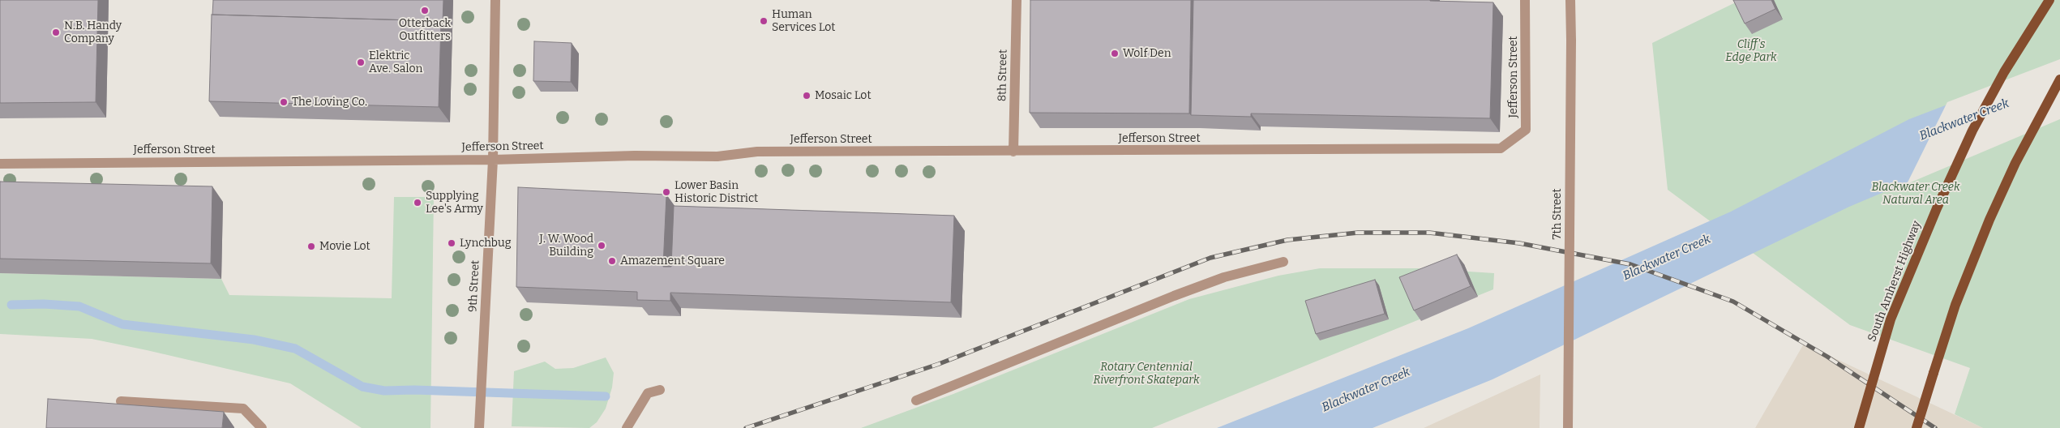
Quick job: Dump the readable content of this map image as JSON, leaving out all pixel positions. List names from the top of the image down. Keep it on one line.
{"streets":{"main road":["South Amherst Highway"],"street":["8th Street","Jefferson Street","7th Street","9th Street"]},"crossings":[["8th Street","Jefferson Street"],["Jefferson Street","9th Street"]],"water":["Blackwater Creek"],"parks":["Cliff's Edge Park","Blackwater Creek Natural Area","Rotary Centennial Riverfront Skatepark"],"places":["Otterback Outfitters","Human Services Lot","N.B. Handy Company","Wolf Den","Elektric Ave. Salon","Mosaic Lot","The Loving Co.","Lower Basin Historic District","Supplying Lee's Army","Lynchbug","J. W. Wood Building","Movie Lot","Amazement Square"]}
